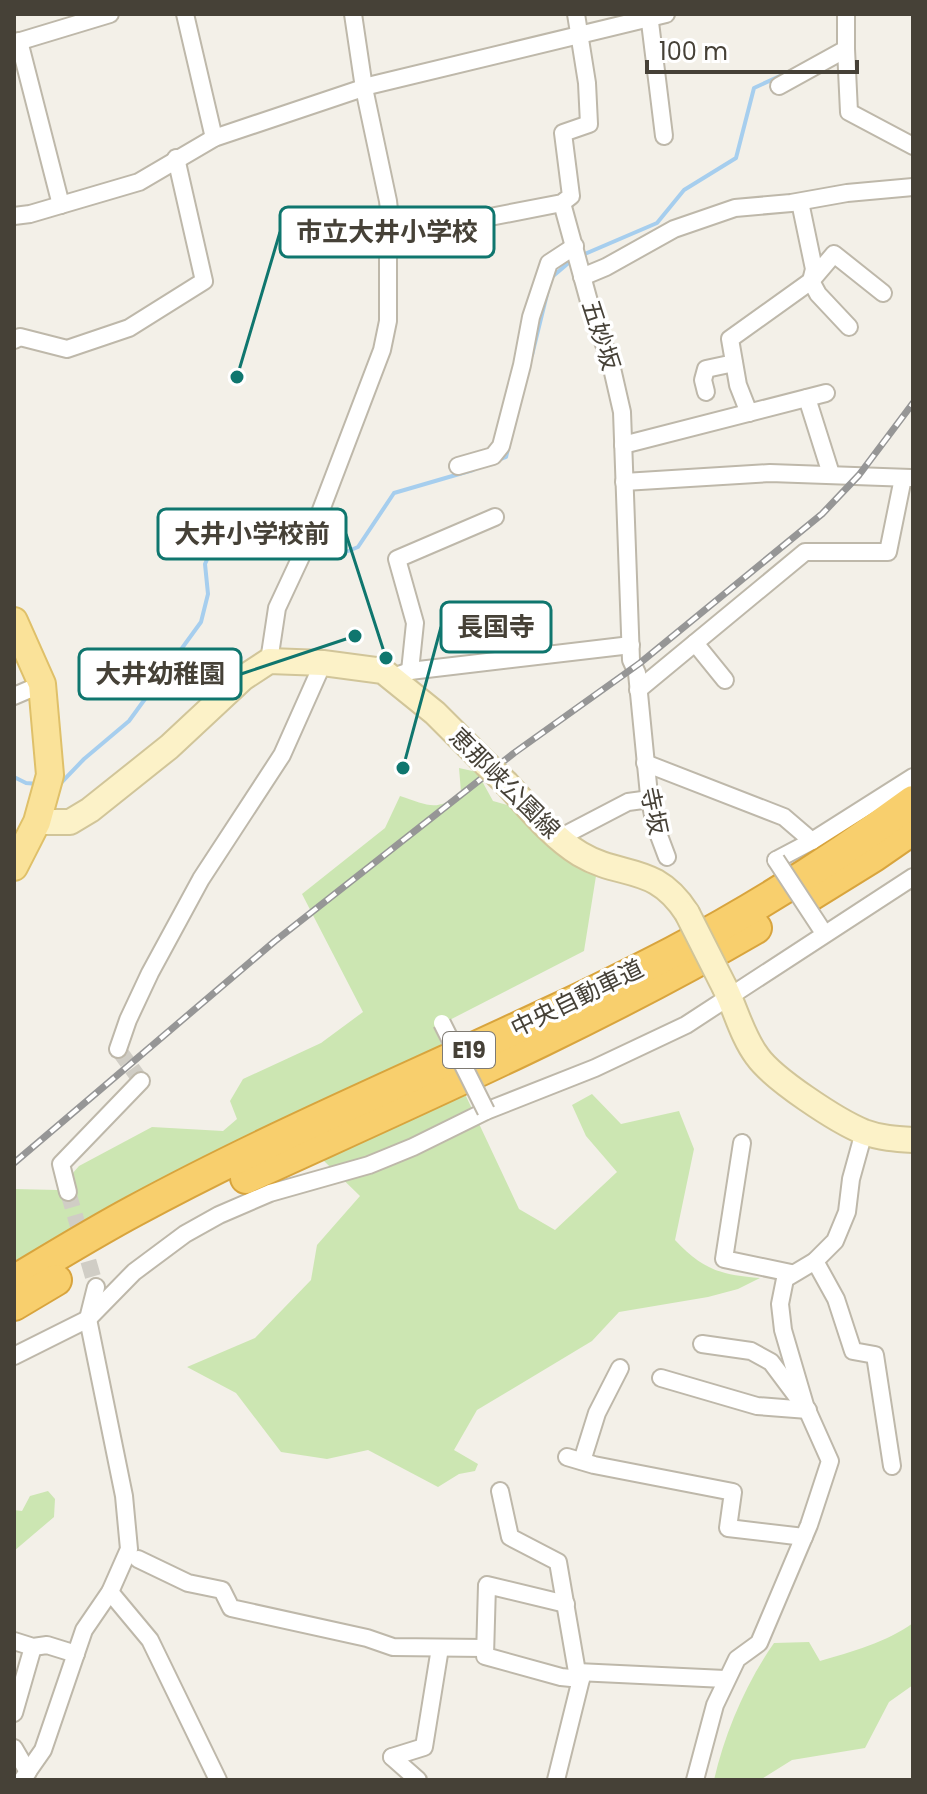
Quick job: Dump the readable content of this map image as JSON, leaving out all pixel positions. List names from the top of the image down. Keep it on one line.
{"streets":{"highway":["中央自動車道","E19"],"main road":["恵那峡公園線"],"street":["五妙坂","寺坂"]},"crossings":[["五妙坂","寺坂"]],"places":["市立大井小学校","大井幼稚園","大井小学校前","長国寺"],"scale_bar":"100 m"}
